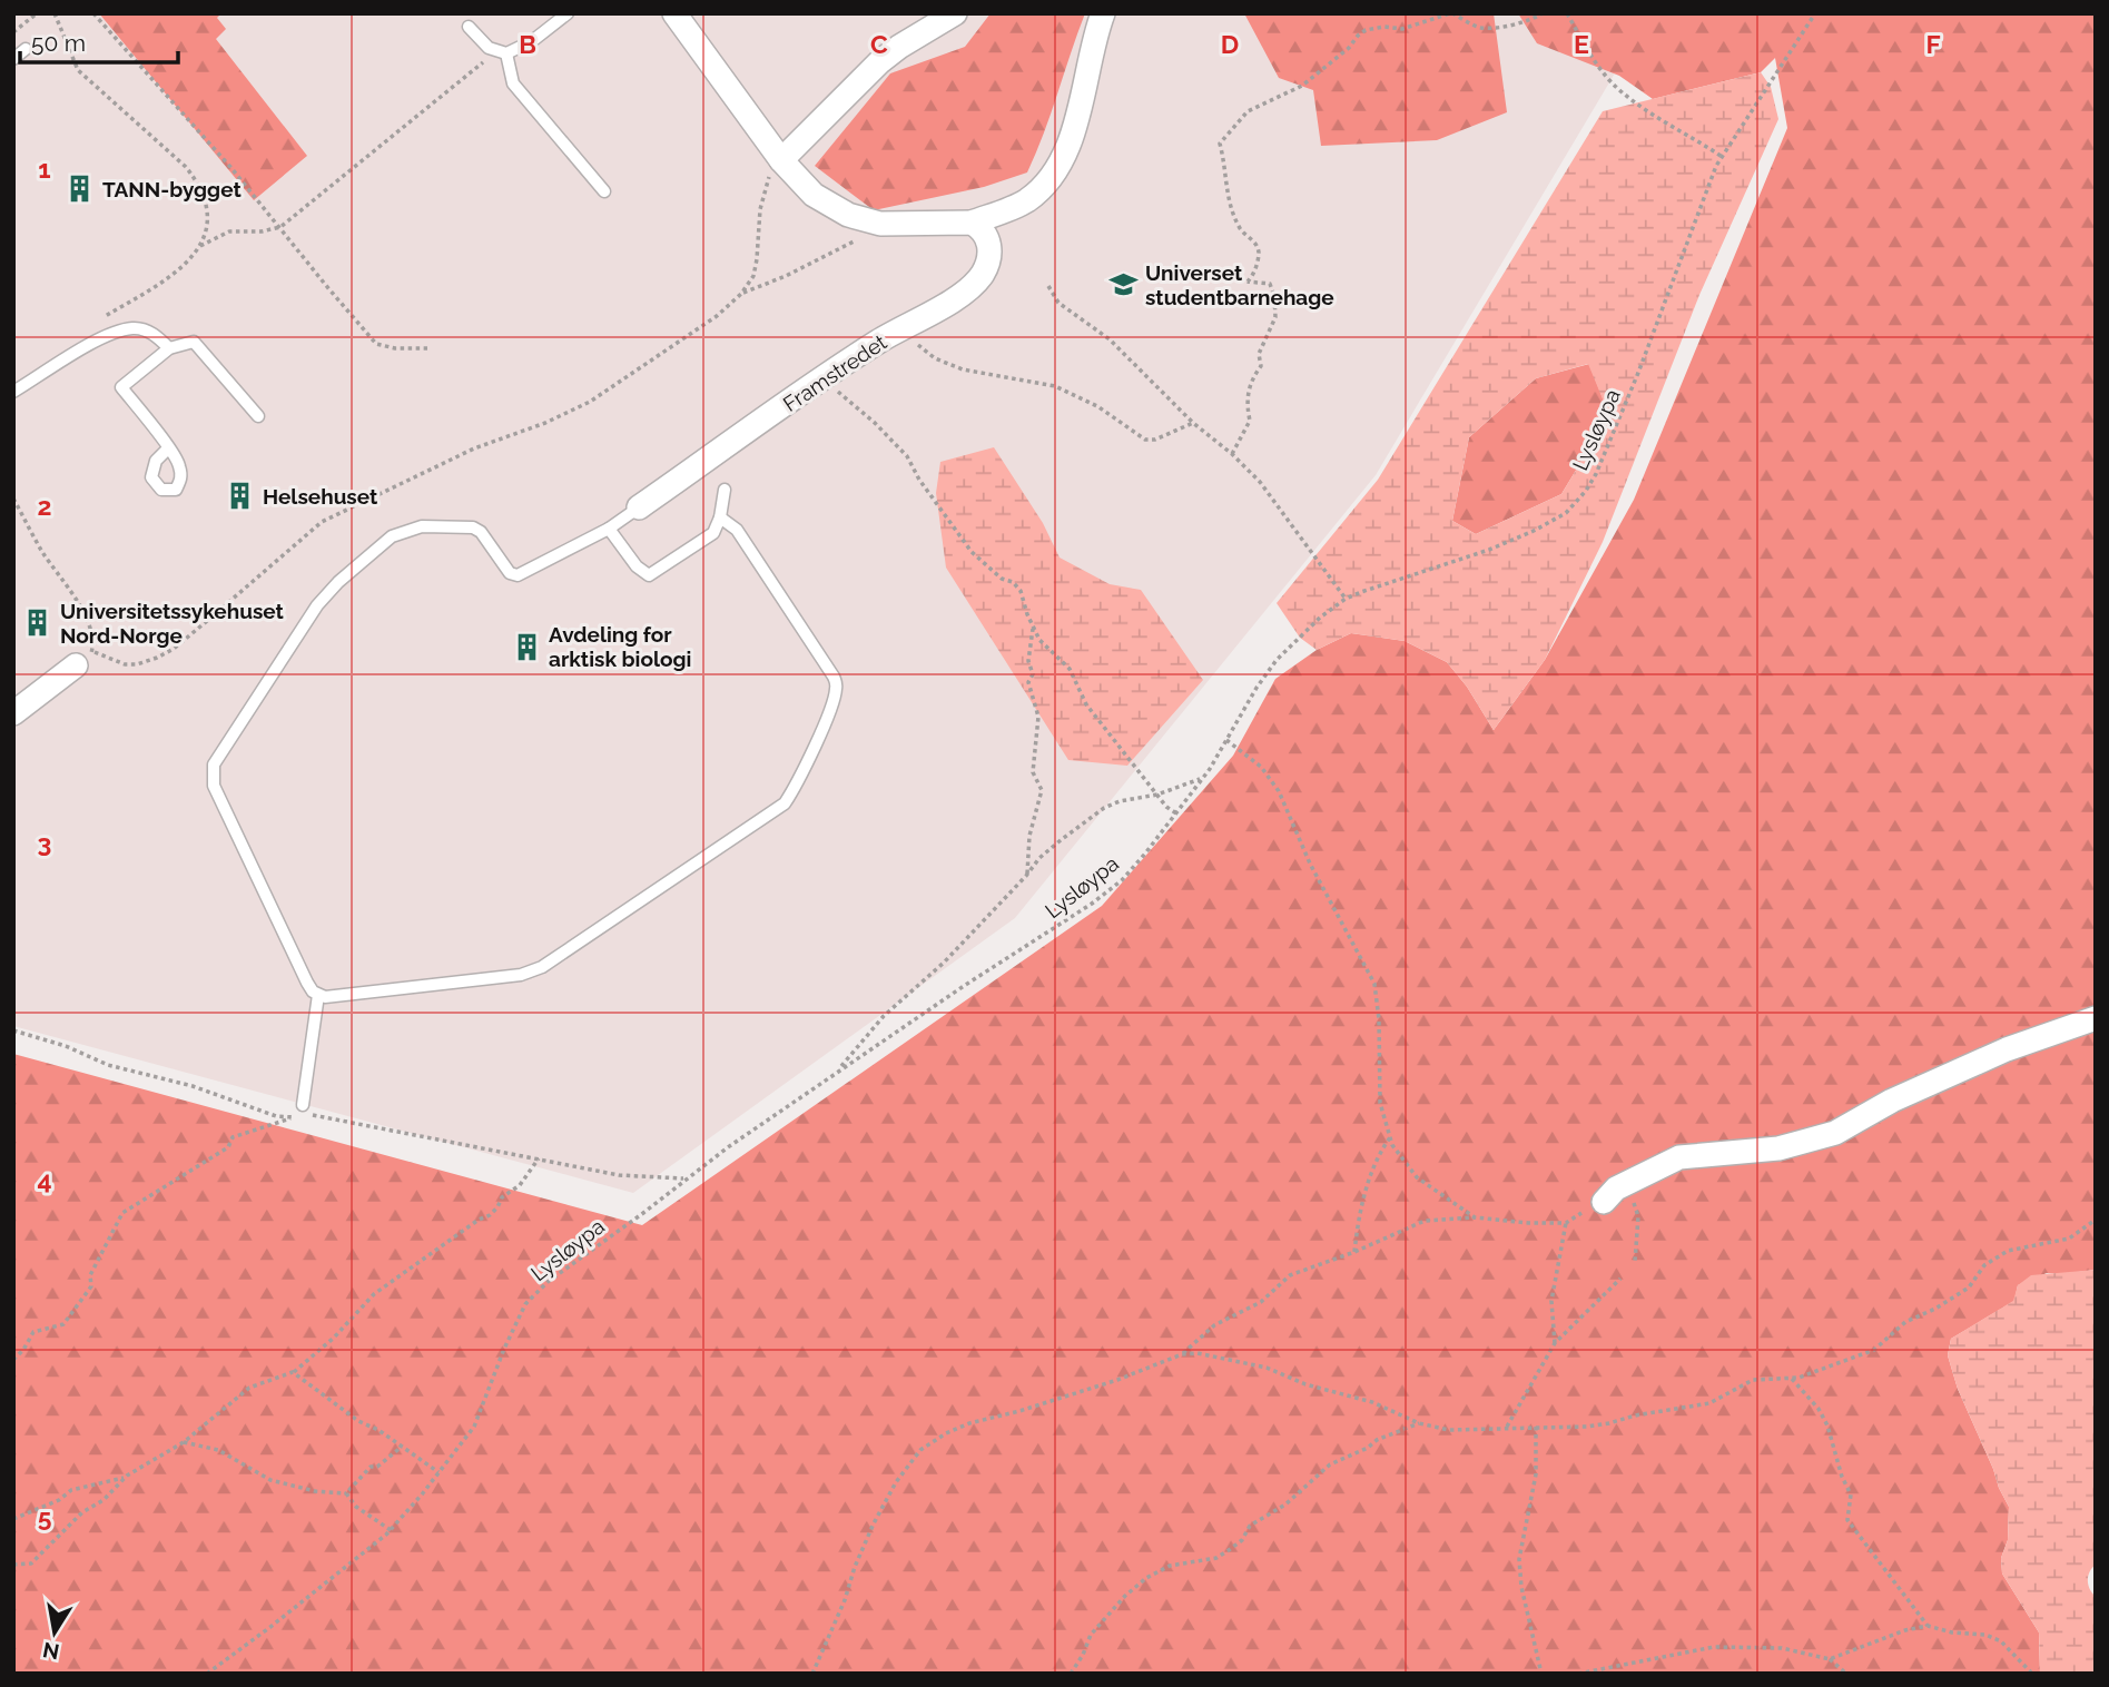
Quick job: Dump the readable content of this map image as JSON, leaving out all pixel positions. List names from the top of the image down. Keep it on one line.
{"streets":{"street":["Framstredet"],"path":["Lysløypa"]},"places":{"building":["TANN-bygget","Helsehuset","Universitetssykehuset Nord-Norge","Avdeling for arktisk biologi"],"school or university":["Universet studentbarnehage"]},"scale_bar":"50 m","north":"bottom","grid":{"columns":["B","C","D","E","F"],"rows":["1","2","3","4","5"]}}
